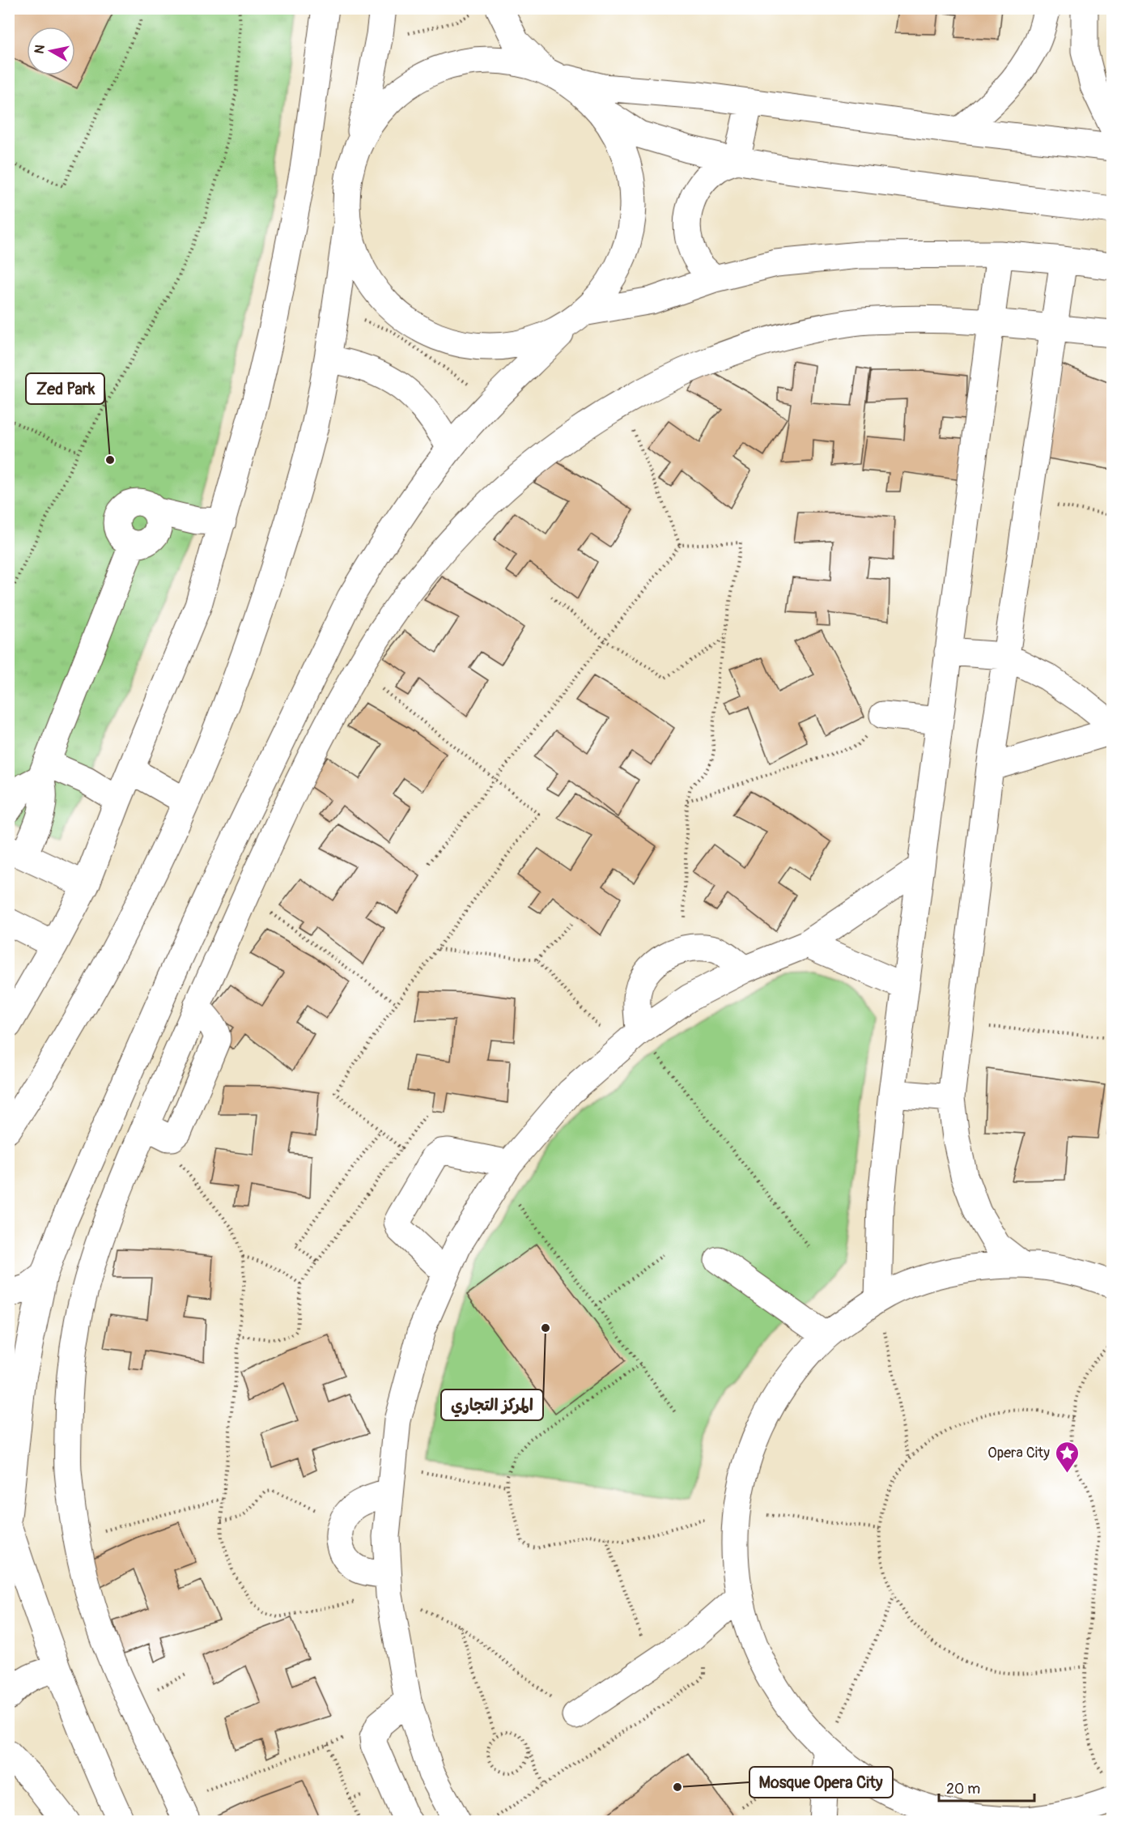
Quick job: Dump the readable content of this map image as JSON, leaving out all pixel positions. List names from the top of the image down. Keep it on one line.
{"places":{"other":["Zed Park","المركز التجاري","Mosque Opera City"],"place":["Opera City"]},"scale_bar":"20 m","north":"left"}
